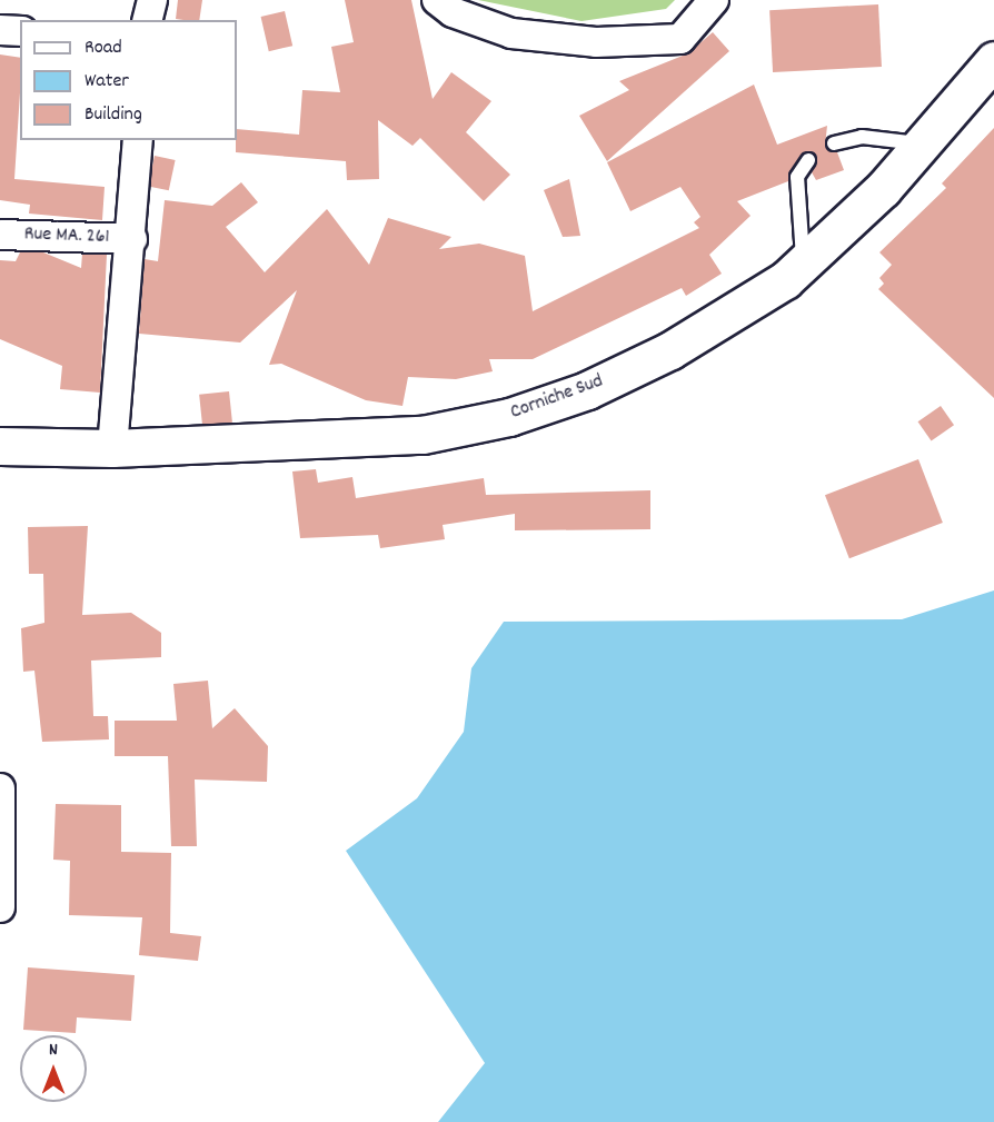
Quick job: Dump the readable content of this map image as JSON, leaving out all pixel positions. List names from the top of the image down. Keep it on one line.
{"streets":{"main road":["Corniche Sud"],"street":["Rue MA. 261"]},"legend":["Road","Water","Building"],"north":"top"}
